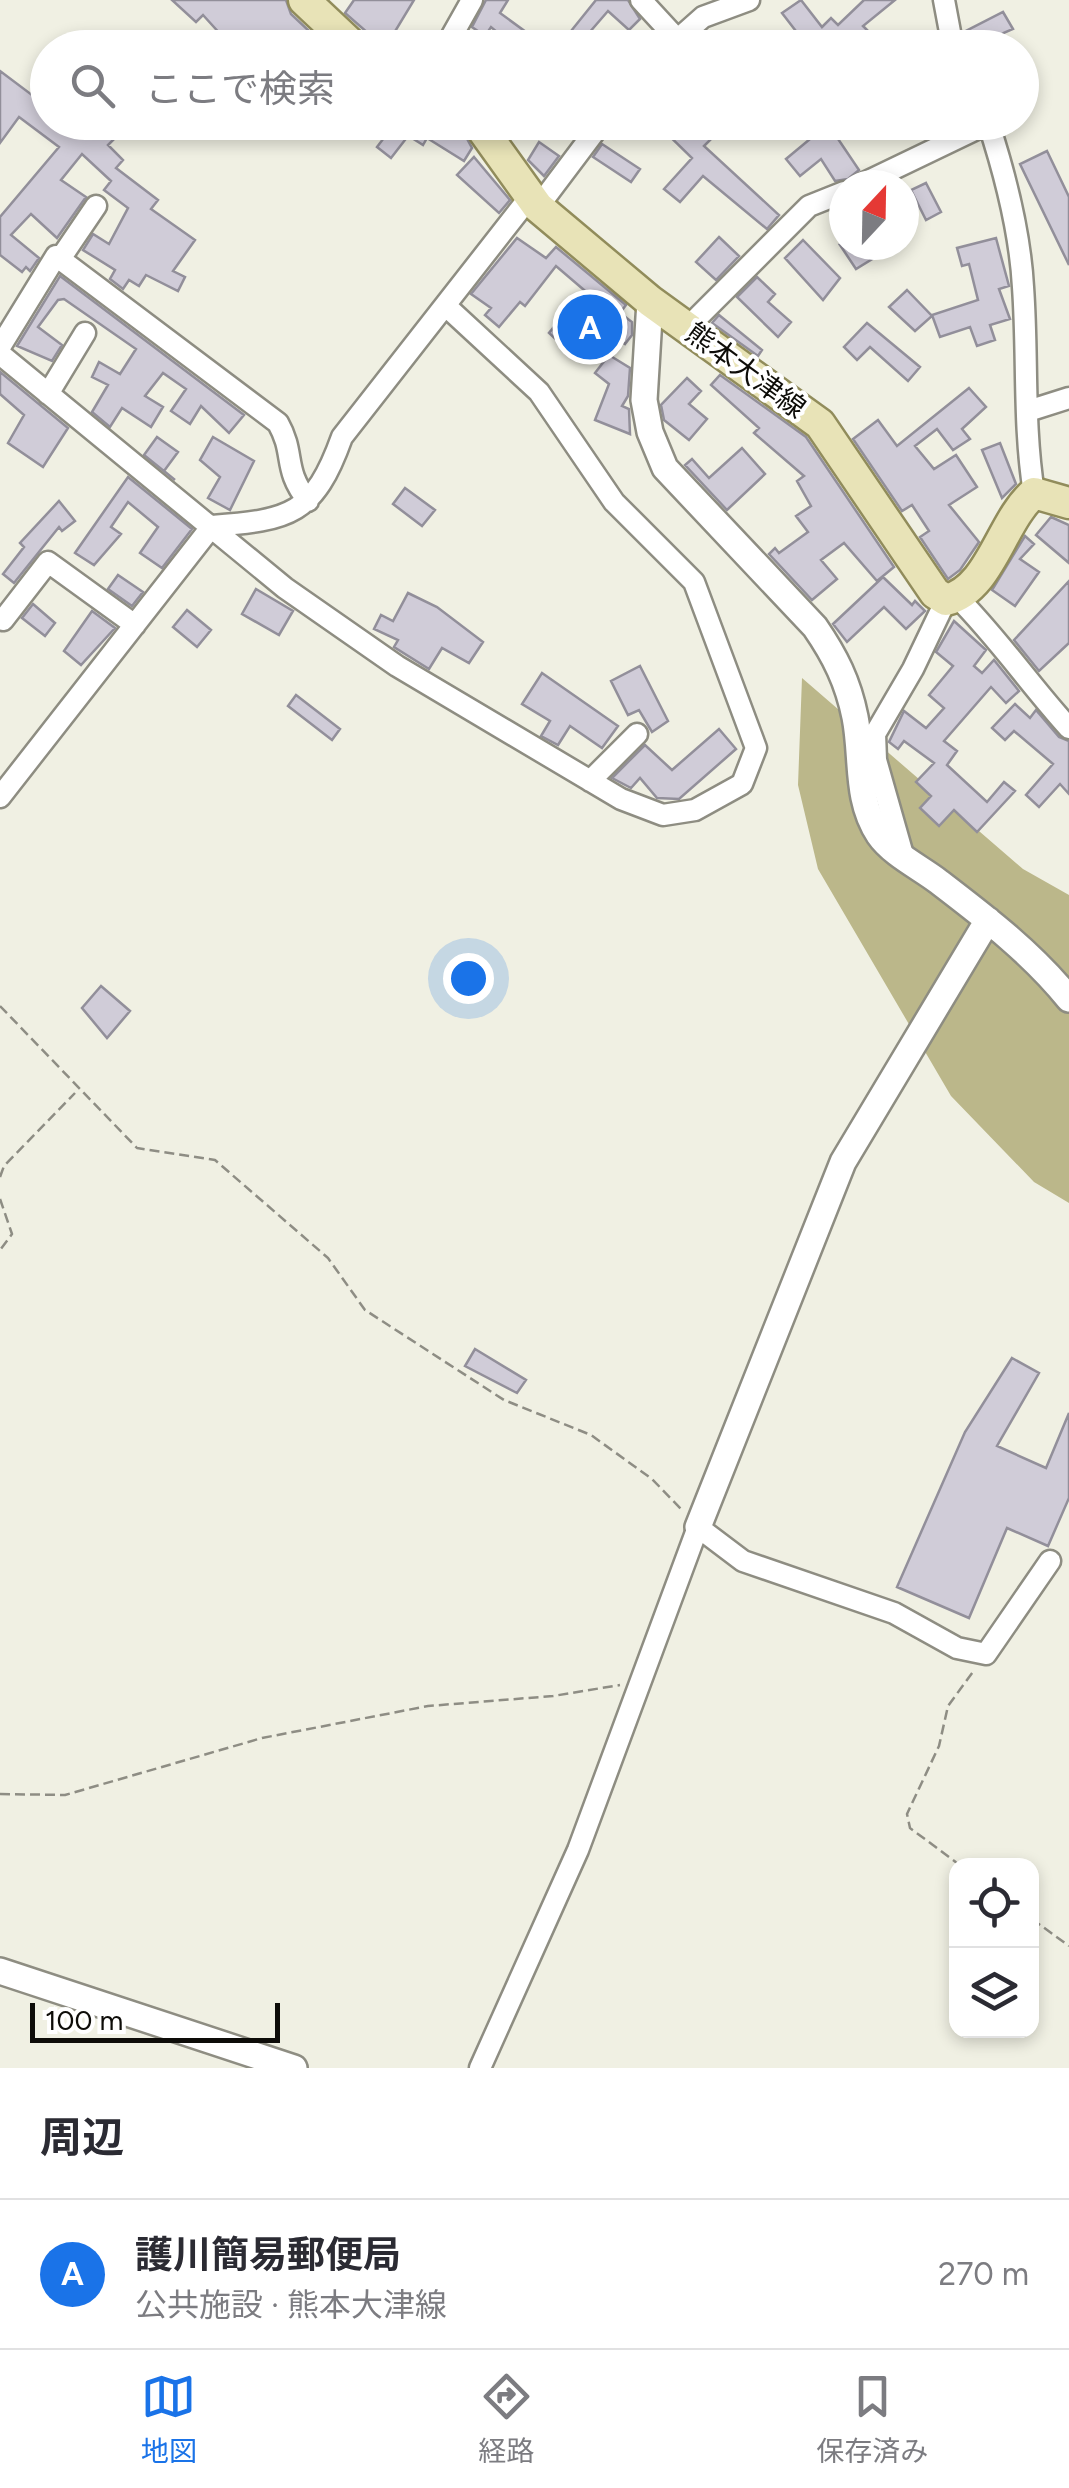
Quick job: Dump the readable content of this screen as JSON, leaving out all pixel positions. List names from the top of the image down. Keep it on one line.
{"streets":{"main road":["熊本大津線"]},"scale_bar":"100 m","north":"top","page":{"search":"ここで検索","pins":"A","scale":"100 m","heading":"周辺","list":[{"mark":"A","name":"護川簡易郵便局","note":"公共施設 · 熊本大津線","value":"270 m"}],"nav":["地図","経路","保存済み"]}}
